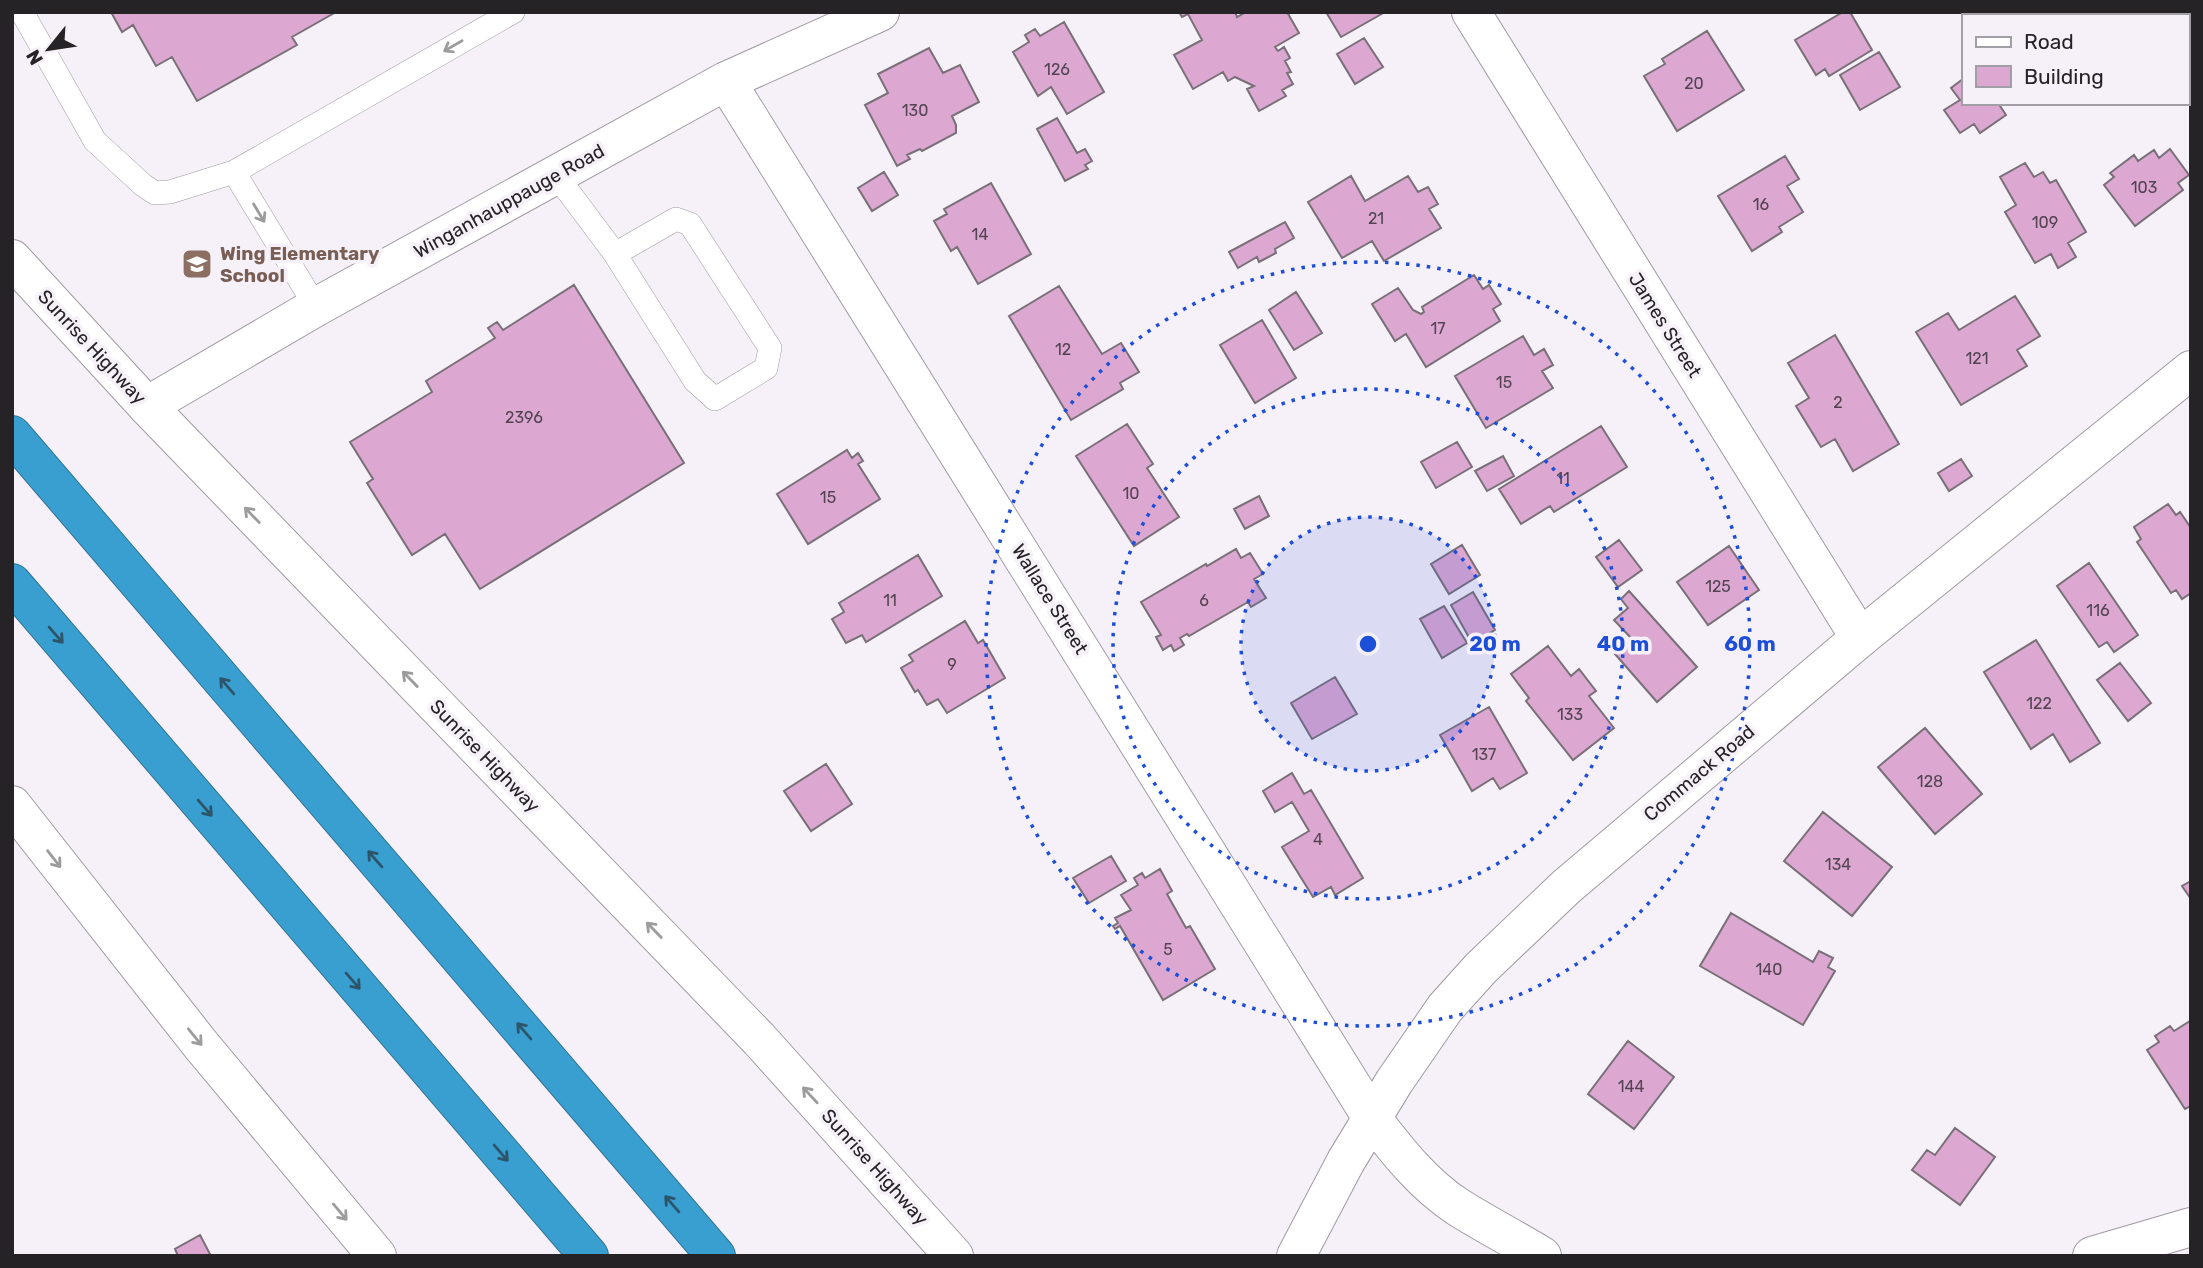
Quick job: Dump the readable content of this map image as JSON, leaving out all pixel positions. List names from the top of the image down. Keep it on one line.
{"streets":{"street":["Winganhauppauge Road","James Street","Sunrise Highway","Wallace Street","Commack Road"]},"crossings":[["Winganhauppauge Road","Sunrise Highway"],["Winganhauppauge Road","Wallace Street"],["James Street","Commack Road"],["Wallace Street","Commack Road"]],"one_way":["Sunrise Highway"],"places":{"school or university":["Wing Elementary School"]},"house_numbers":["126","20","130","103","16","21","109","14","17","12","121","15","2","2396","11","10","15","125","11","6","116","9","122","133","137","128","4","134","5","140","144"],"legend":["Road","Building"],"north":"bottom left","rings":["20 m","40 m","60 m"]}
